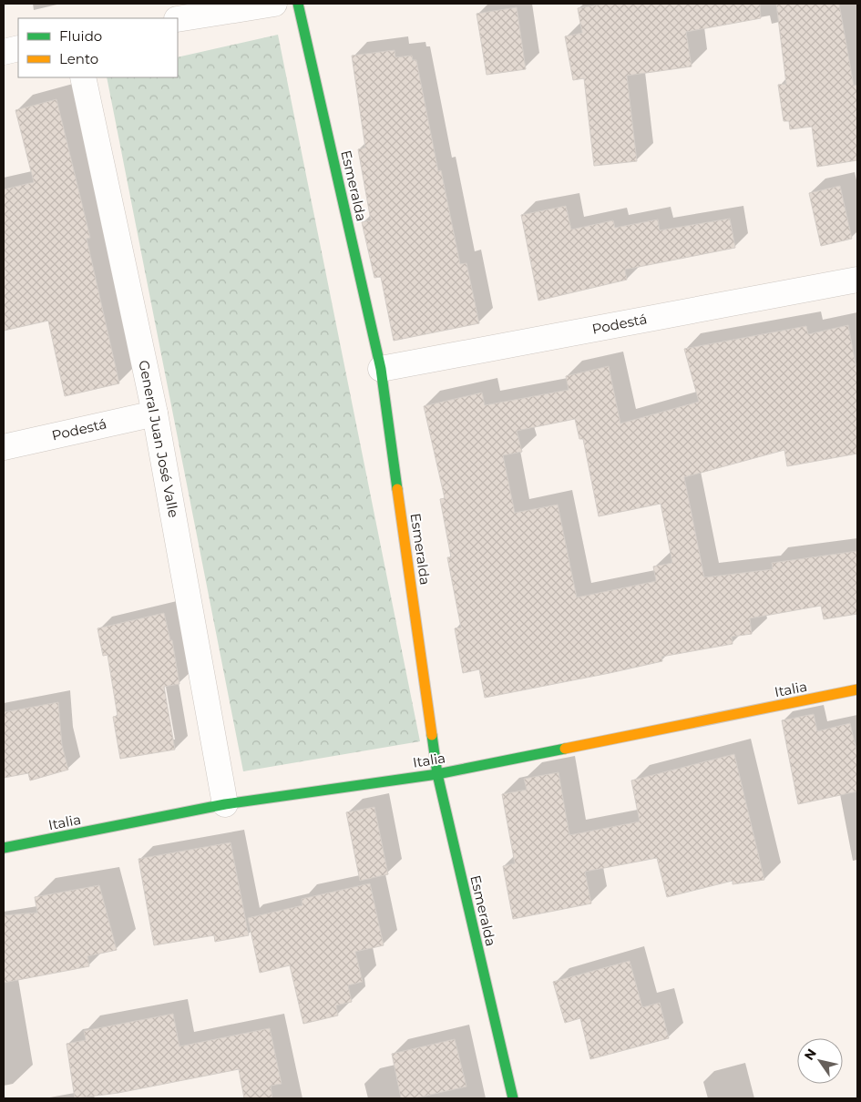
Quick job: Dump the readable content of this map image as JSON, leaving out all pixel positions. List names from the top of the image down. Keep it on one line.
{"streets":{"street":["Esmeralda","Podestá","General Juan José Valle","Italia"]},"crossings":[["Esmeralda","Podestá"],["Esmeralda","Italia"],["Podestá","General Juan José Valle"],["General Juan José Valle","Italia"]],"legend":["Fluido","Lento"],"north":"top left"}
